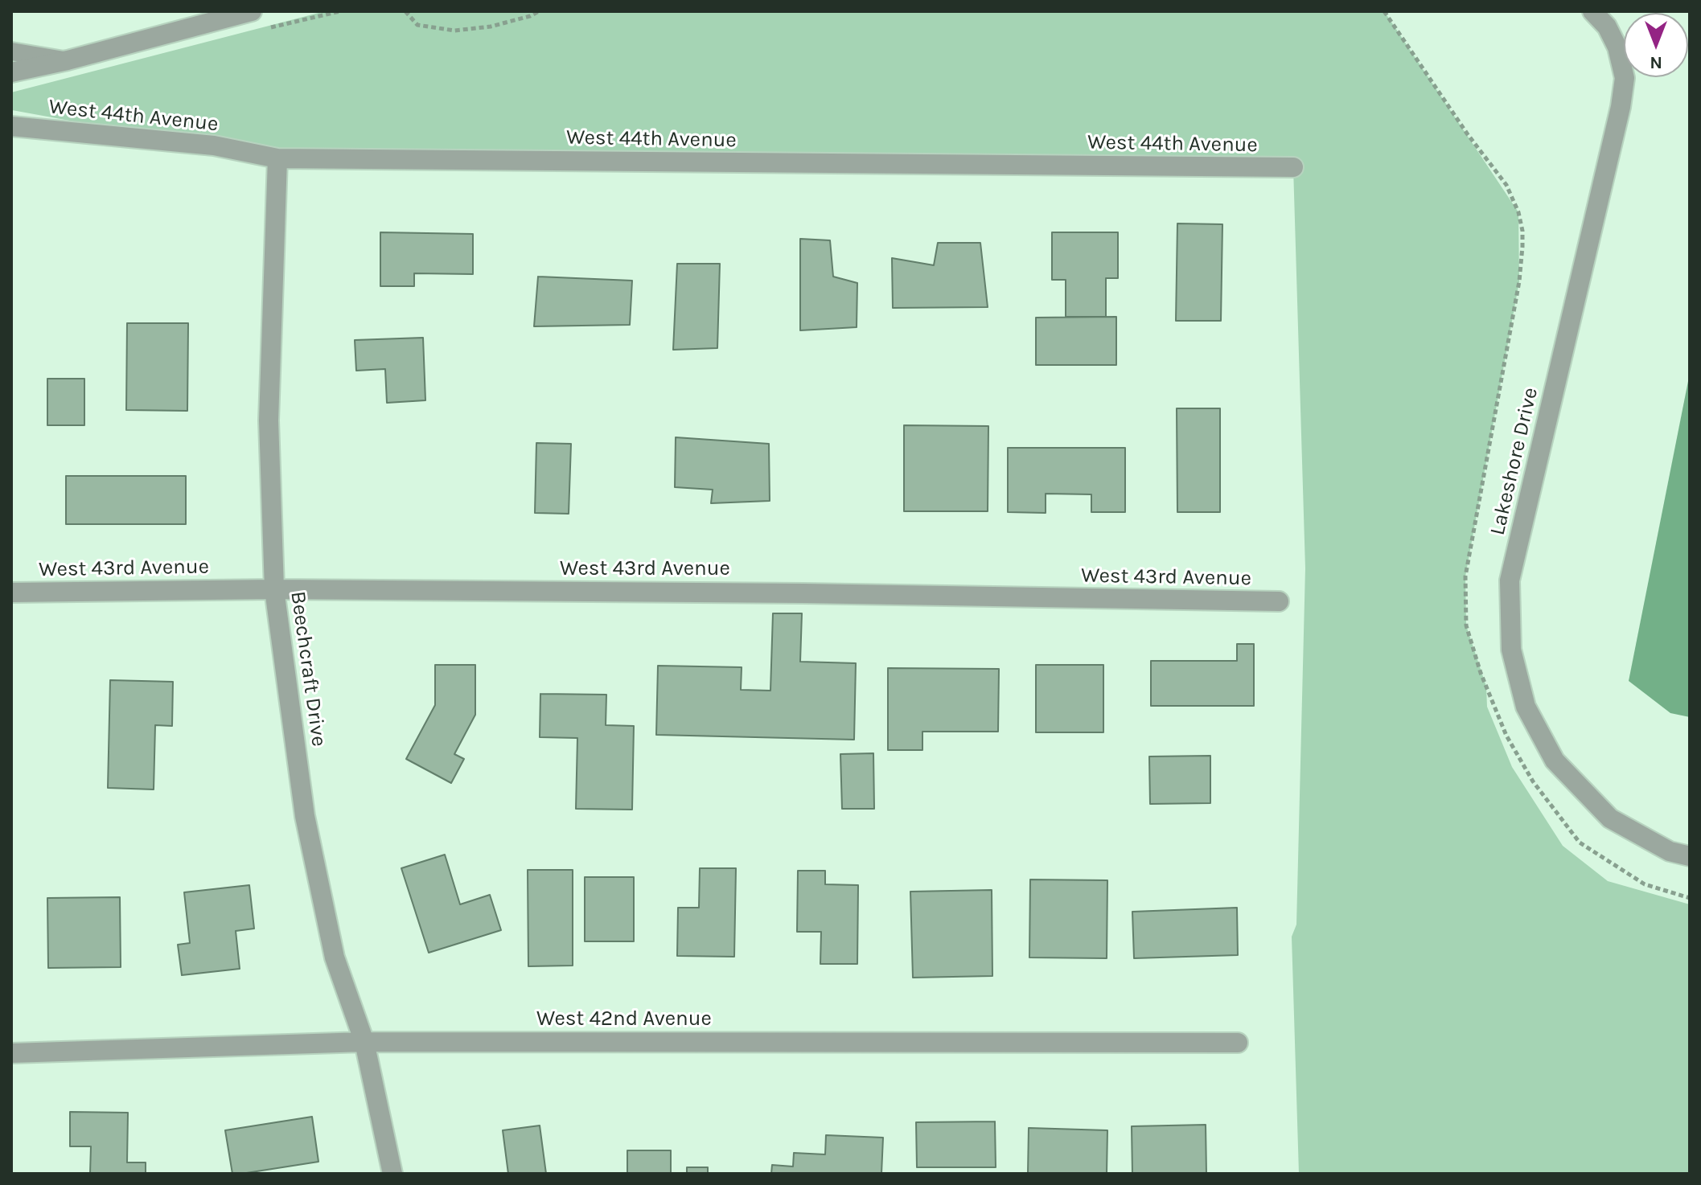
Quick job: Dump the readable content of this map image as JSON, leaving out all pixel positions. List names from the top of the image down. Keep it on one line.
{"streets":{"street":["West 44th Avenue","Lakeshore Drive","West 43rd Avenue","Beechcraft Drive","West 42nd Avenue"]},"crossings":[["West 44th Avenue","Beechcraft Drive"],["West 43rd Avenue","Beechcraft Drive"],["Beechcraft Drive","West 42nd Avenue"]],"north":"bottom"}
